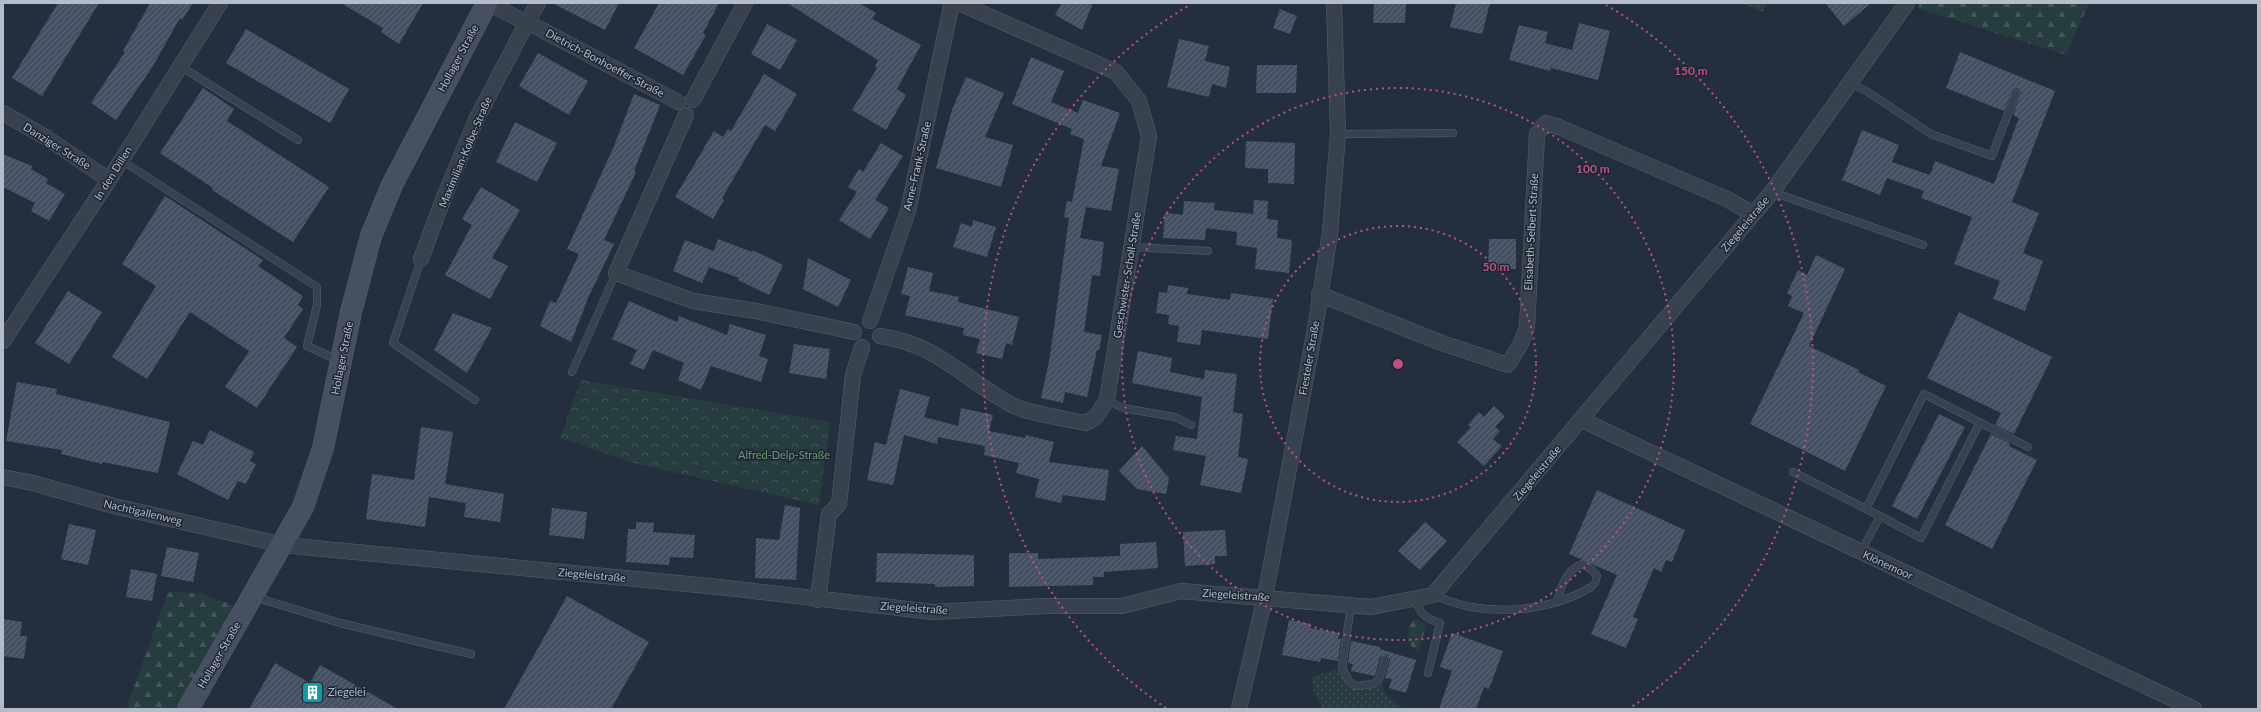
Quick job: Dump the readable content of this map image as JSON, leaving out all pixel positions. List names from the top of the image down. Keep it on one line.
{"streets":{"main road":["Hollager Straße"],"street":["Dietrich-Bonhoeffer-Straße","Danziger Straße","Maximilian-Kolbe-Straße","Anne-Frank-Straße","In den Dillen","Ziegeleistraße","Elisabeth-Selbert-Straße","Geschwister-Scholl-Straße","Fiesteler Straße","Nachtigallenweg","Klönemoor"]},"crossings":[["Hollager Straße","Dietrich-Bonhoeffer-Straße"],["Hollager Straße","Ziegeleistraße"],["Hollager Straße","Nachtigallenweg"],["Dietrich-Bonhoeffer-Straße","Maximilian-Kolbe-Straße"],["Danziger Straße","In den Dillen"],["Anne-Frank-Straße","Geschwister-Scholl-Straße"],["Ziegeleistraße","Elisabeth-Selbert-Straße"],["Ziegeleistraße","Fiesteler Straße"],["Ziegeleistraße","Nachtigallenweg"],["Ziegeleistraße","Klönemoor"],["Elisabeth-Selbert-Straße","Fiesteler Straße"]],"parks":["Alfred-Delp-Straße"],"places":{"building":["Ziegelei"]},"rings":["150 m","100 m","50 m"]}
